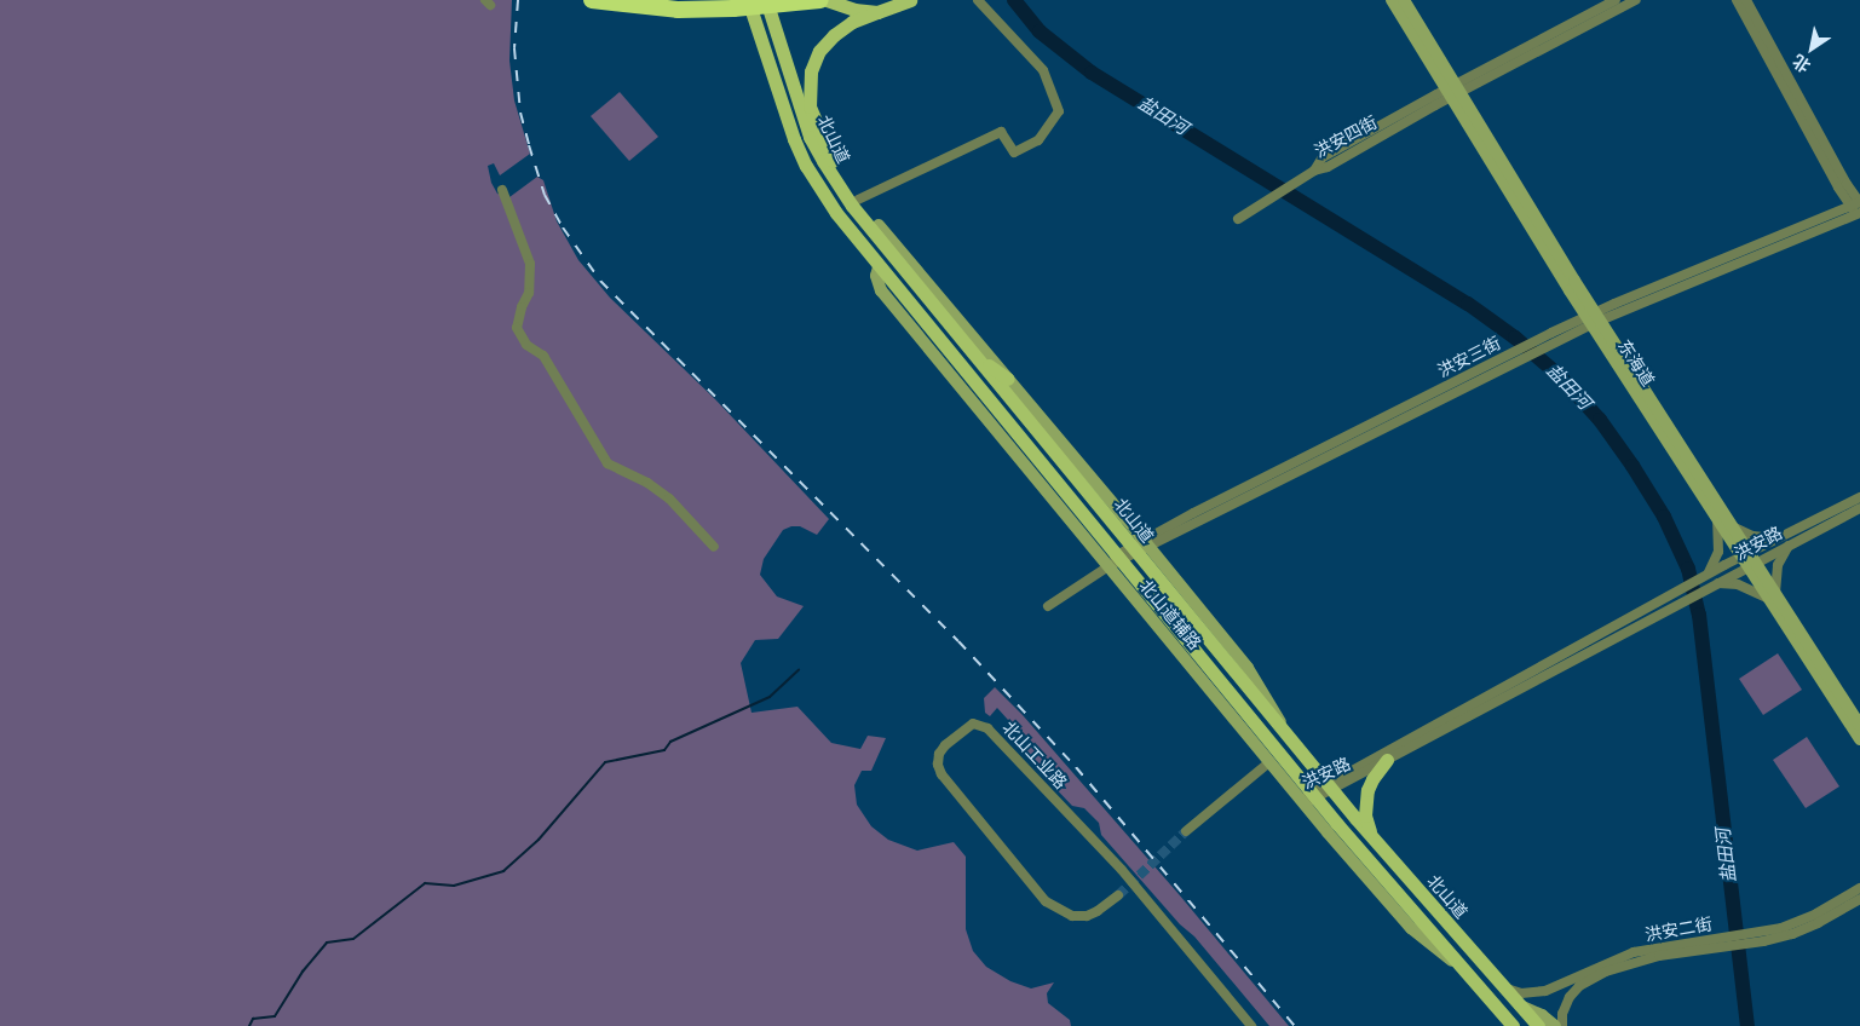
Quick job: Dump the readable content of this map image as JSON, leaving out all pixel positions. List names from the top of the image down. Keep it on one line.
{"streets":{"main road":["北山道"],"street":["洪安四街","洪安三街","东海道","洪安路","北山道辅路","北山工业路","洪安二街"]},"crossings":[["洪安四街","东海道"],["北山道","洪安三街"],["北山道","洪安路"],["北山道","洪安二街"],["洪安三街","东海道"],["洪安三街","北山道辅路"],["东海道","洪安路"],["洪安路","北山道辅路"]],"water":["盐田河"],"north":"bottom left"}
